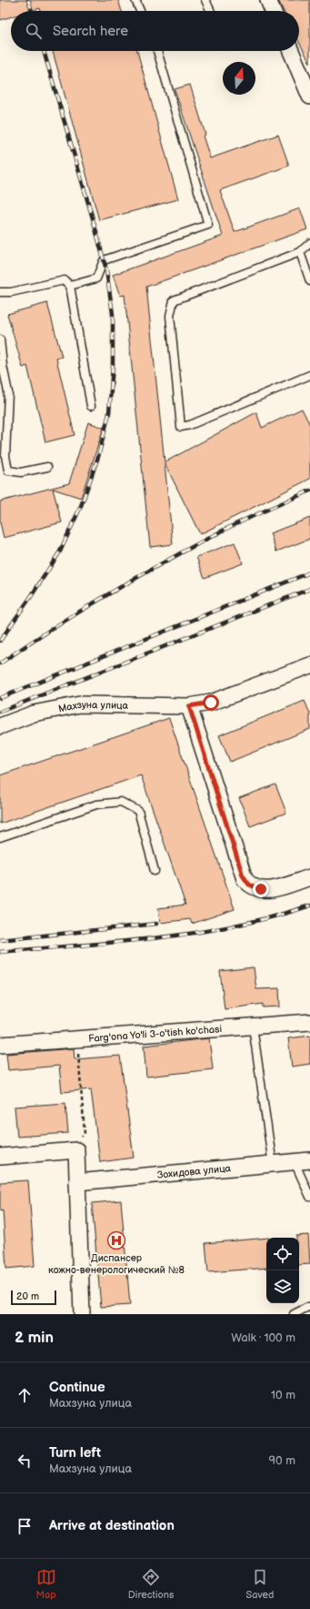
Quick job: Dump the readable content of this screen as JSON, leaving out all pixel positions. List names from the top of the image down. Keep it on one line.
{"streets":{"street":["Махзуна улица","Farg'ona Yo'li 3-o'tish ko'chasi","Зохидова улица"]},"places":{"hospital":["Диспансер кожно-венерологический №8"]},"scale_bar":"20 m","north":"top","page":{"search":"Search here","scale":"20 m","heading":["2 min","Walk · 100 m"],"list":[["Continue","Махзуна улица","10 m"],["Turn left","Махзуна улица","90 m"],"Arrive at destination"],"nav":["Map","Directions","Saved"]}}
